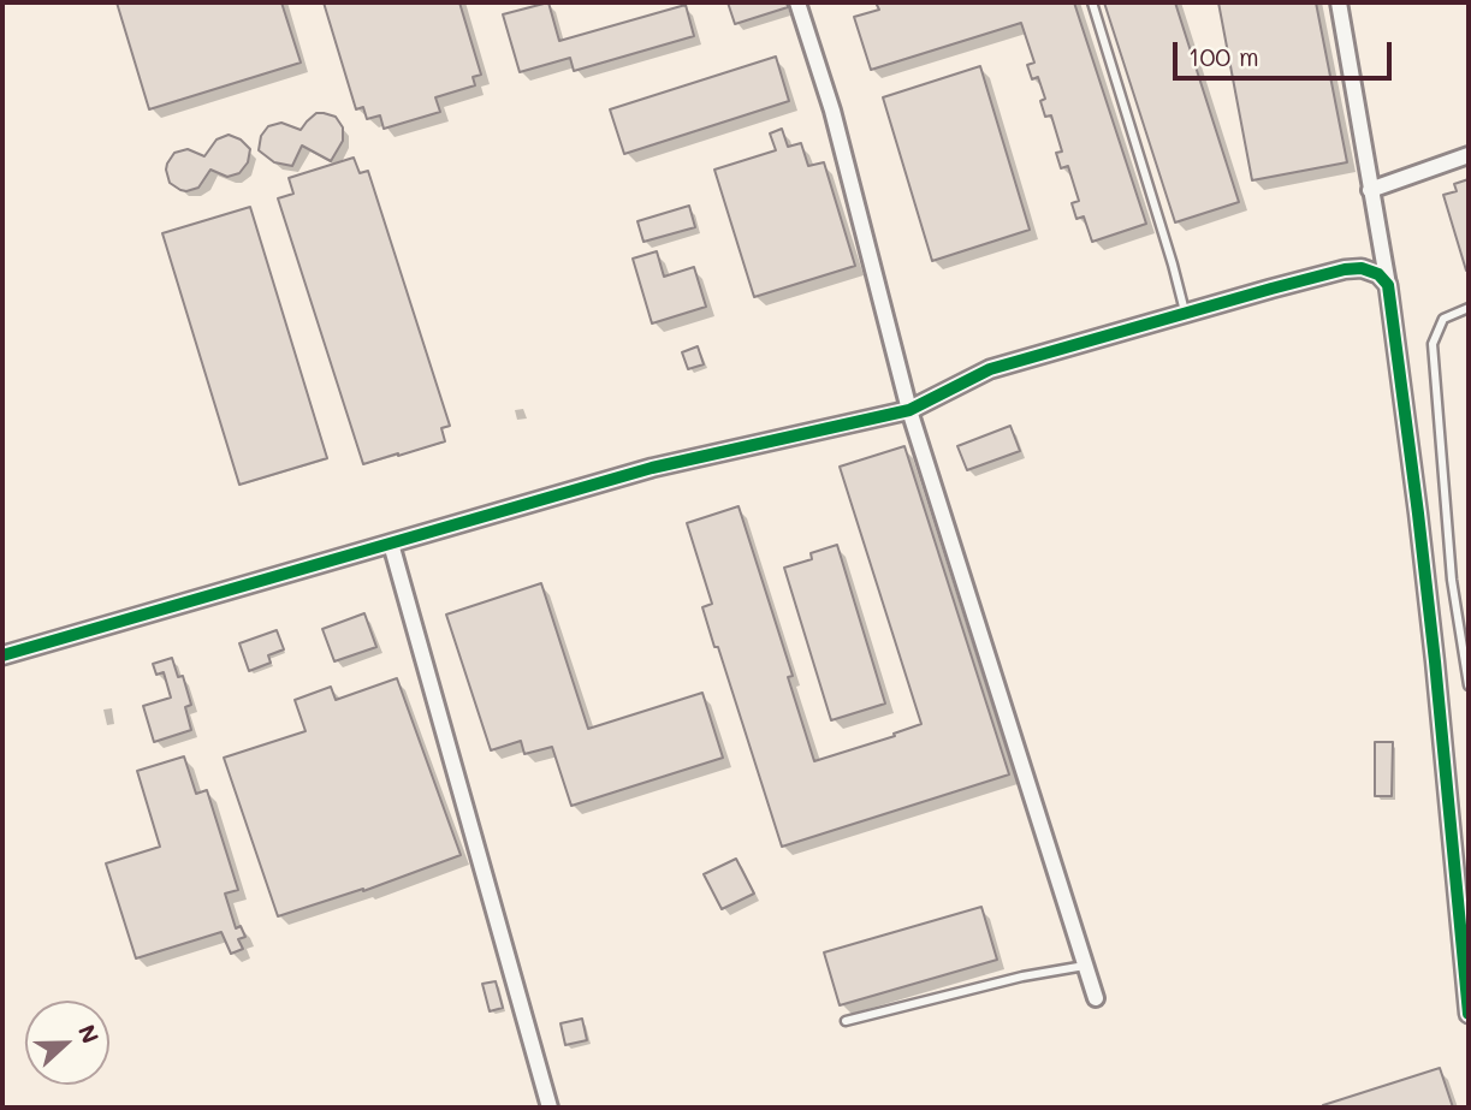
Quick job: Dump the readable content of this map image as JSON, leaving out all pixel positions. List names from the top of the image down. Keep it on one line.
{"scale_bar":"100 m","north":"right"}
